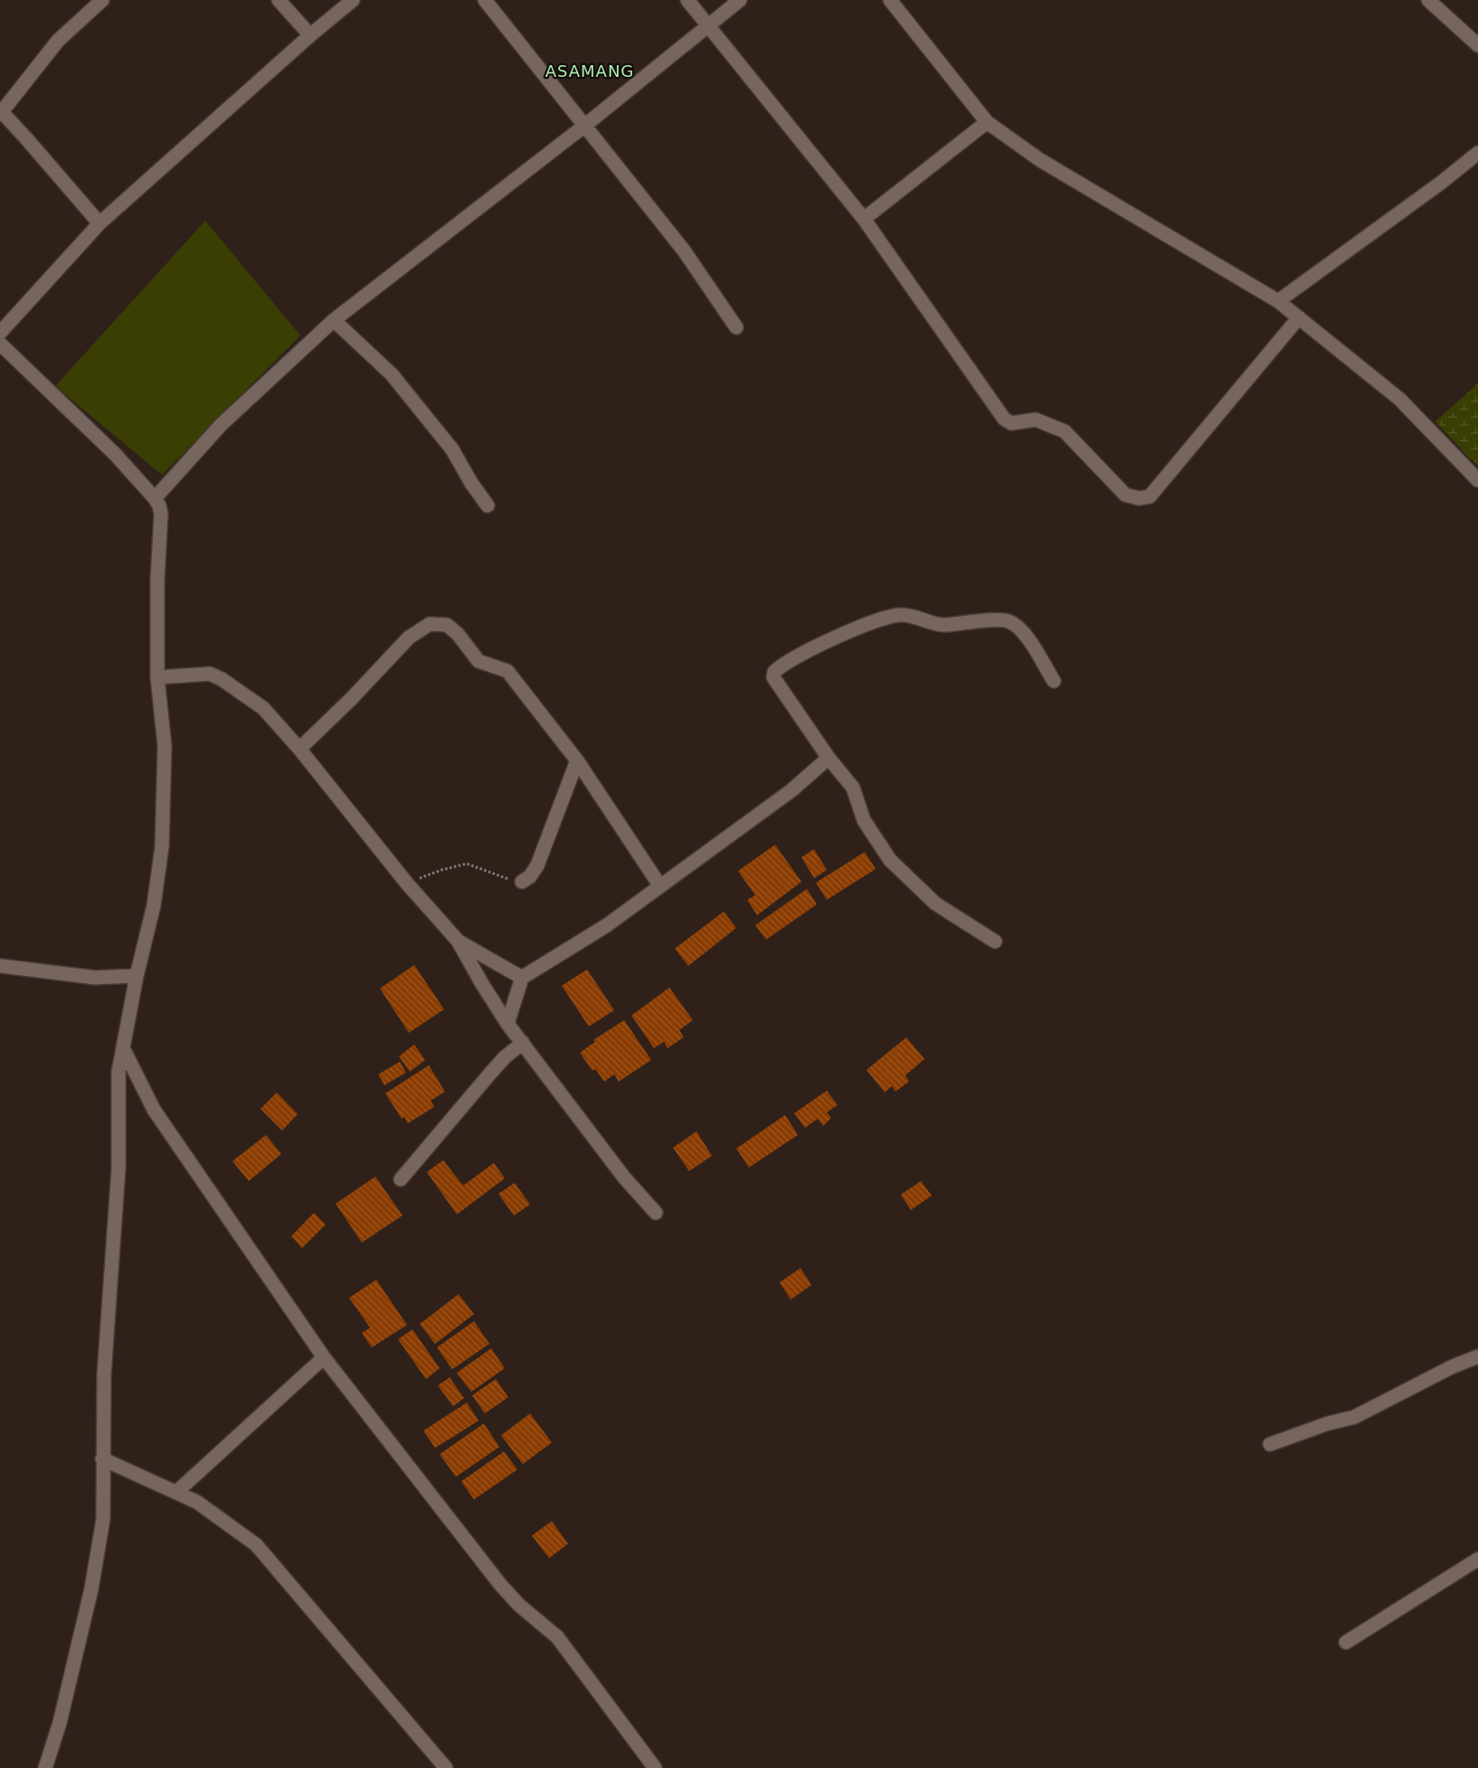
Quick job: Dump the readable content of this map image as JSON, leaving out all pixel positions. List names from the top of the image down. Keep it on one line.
{"districts":["ASAMANG"]}
